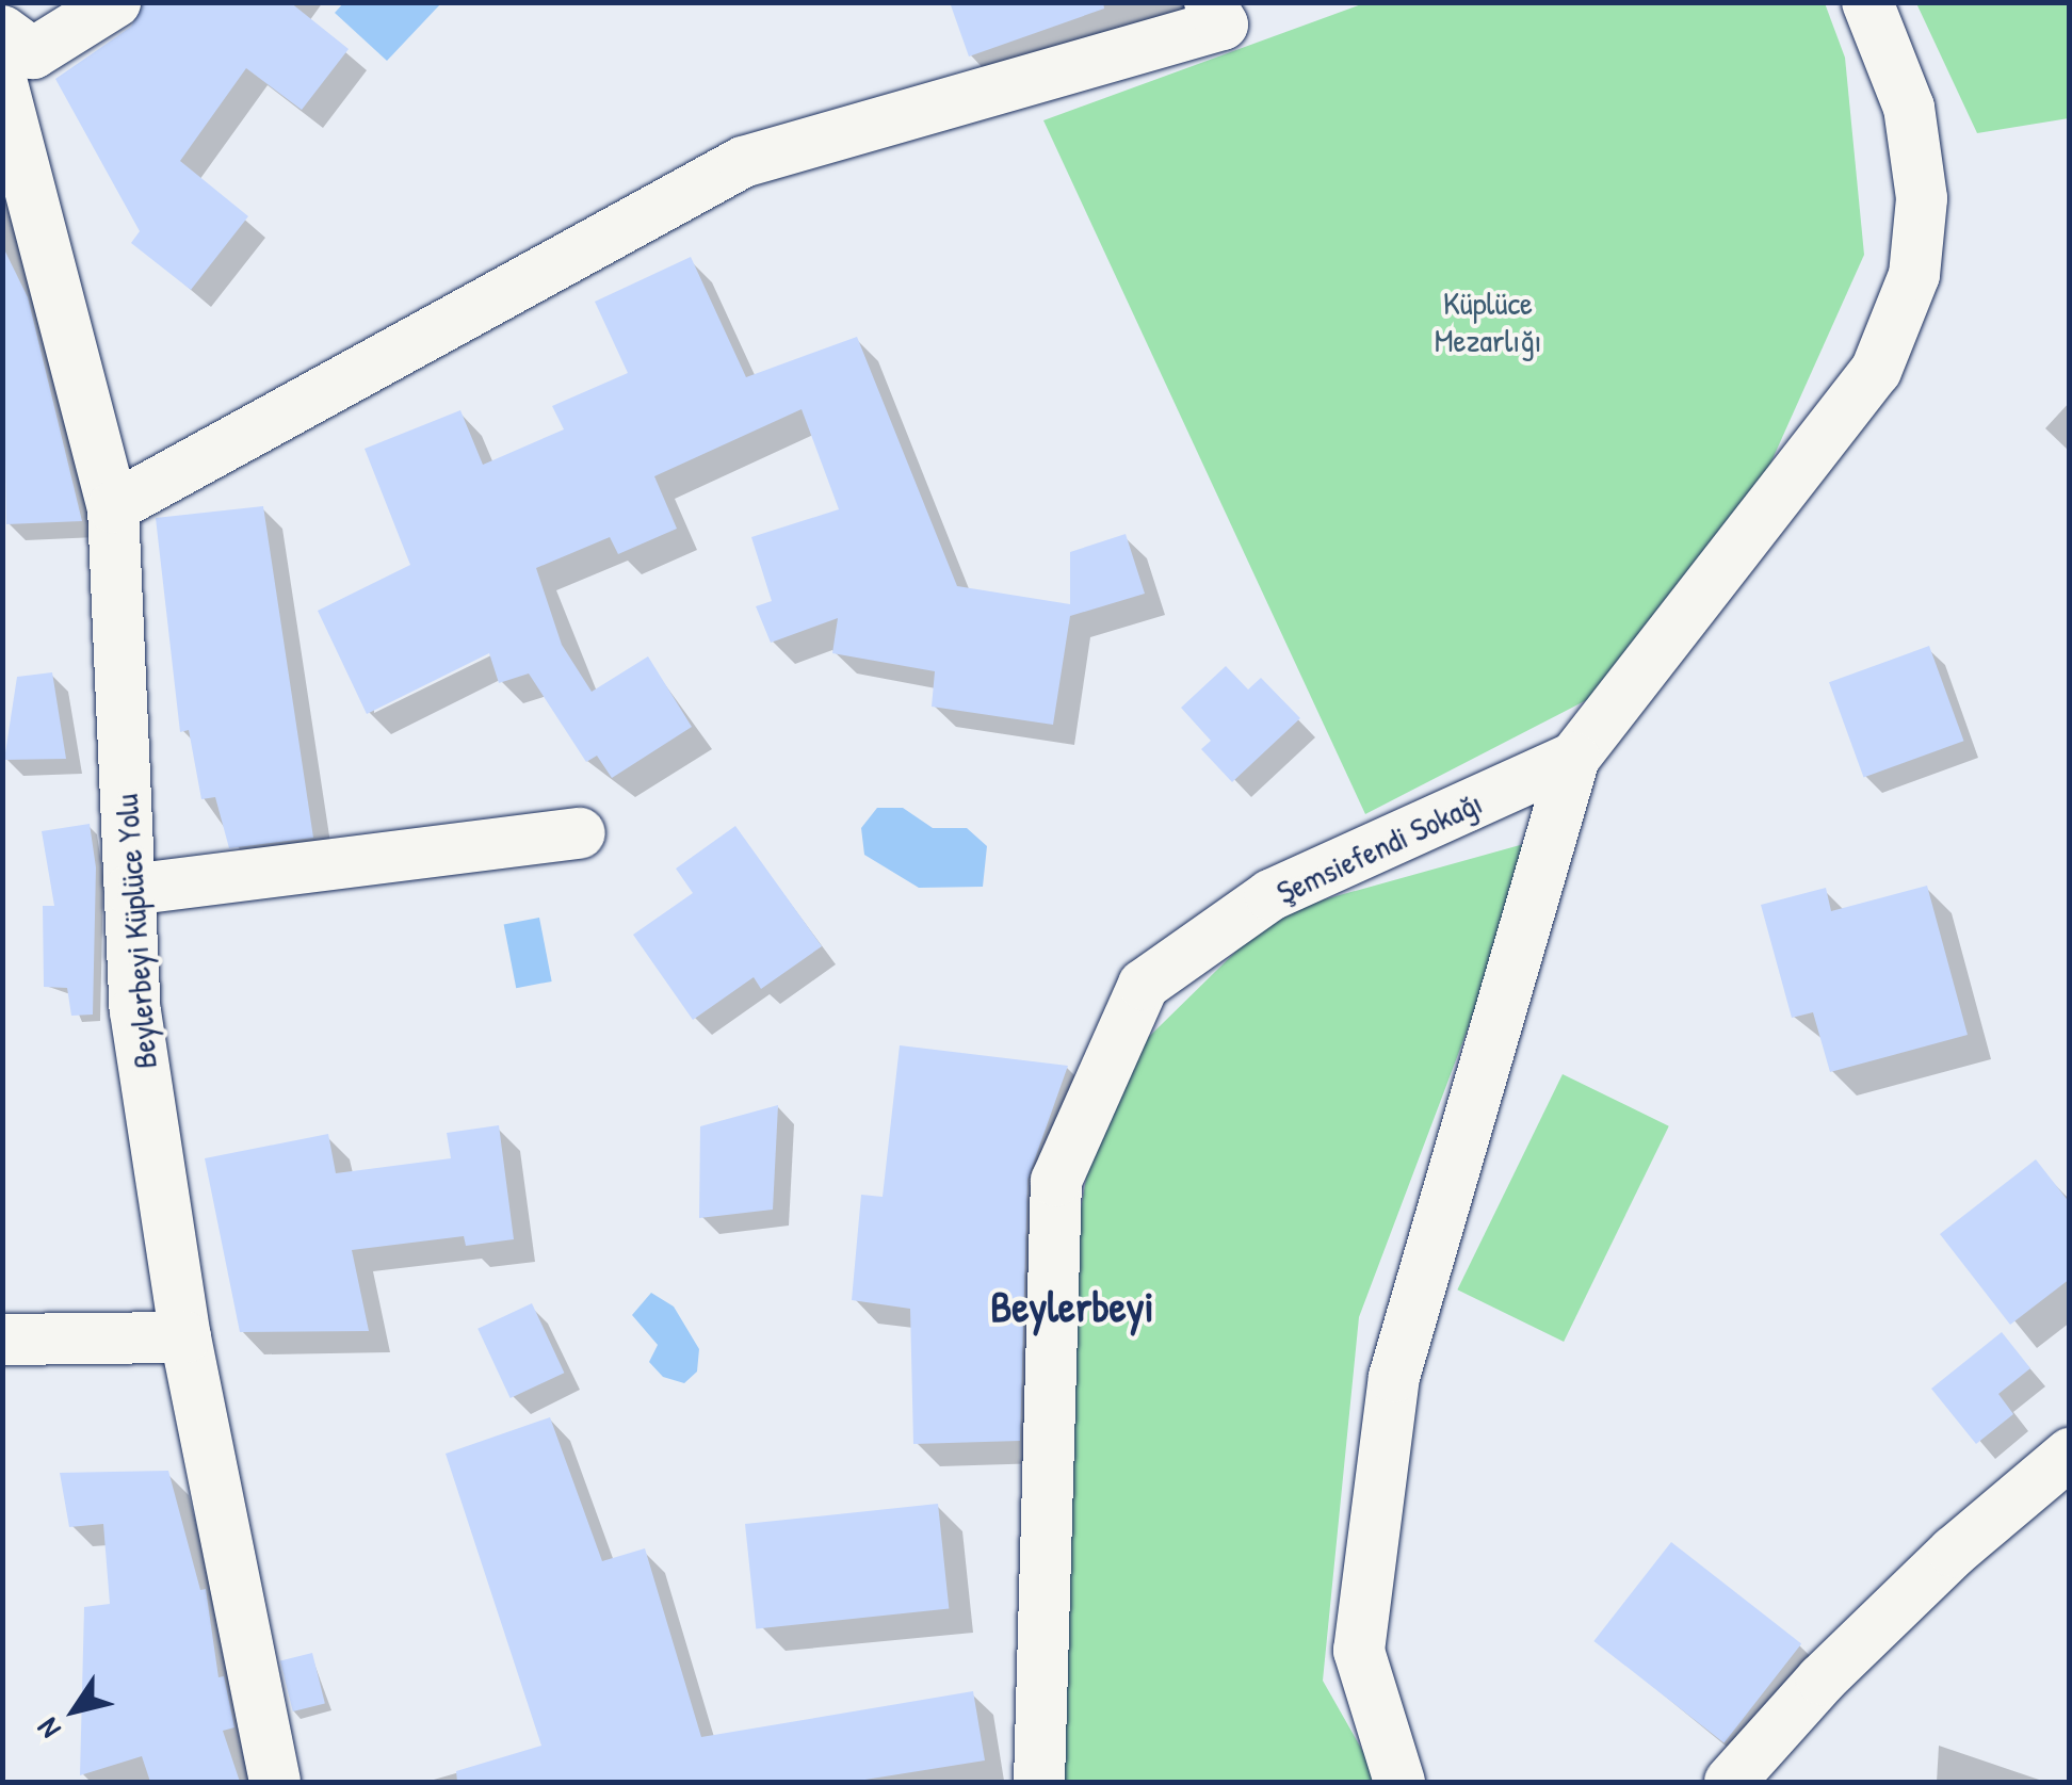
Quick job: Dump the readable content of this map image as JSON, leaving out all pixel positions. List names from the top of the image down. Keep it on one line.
{"streets":{"street":["Şemsiefendi Sokağı","Beylerbeyi Küplüce Yolu"]},"districts":["Beylerbeyi"],"parks":["Küplüce Mezarlığı"],"north":"bottom left"}
